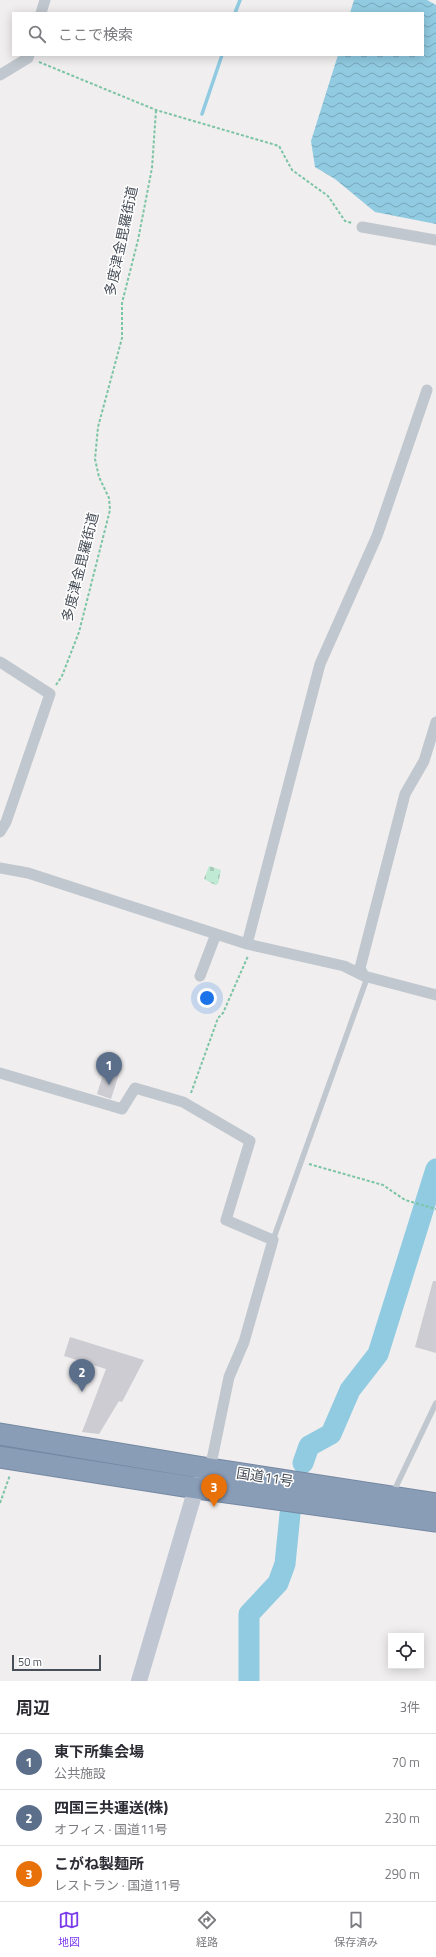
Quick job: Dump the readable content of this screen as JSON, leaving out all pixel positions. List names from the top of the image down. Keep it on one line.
{"streets":{"highway":["国道11号"],"path":["多度津金毘羅街道"]},"scale_bar":"50 m","page":{"search":"ここで検索","pins":["1","2","3"],"scale":"50 m","heading":["周辺","3件"],"list":[{"mark":"1","name":"東下所集会場","note":"公共施設","value":"70 m"},{"mark":"2","name":"四国三共運送(株)","note":"オフィス · 国道11号","value":"230 m"},{"mark":"3","name":"こがね製麺所","note":"レストラン · 国道11号","value":"290 m"}],"nav":["地図","経路","保存済み"]}}
